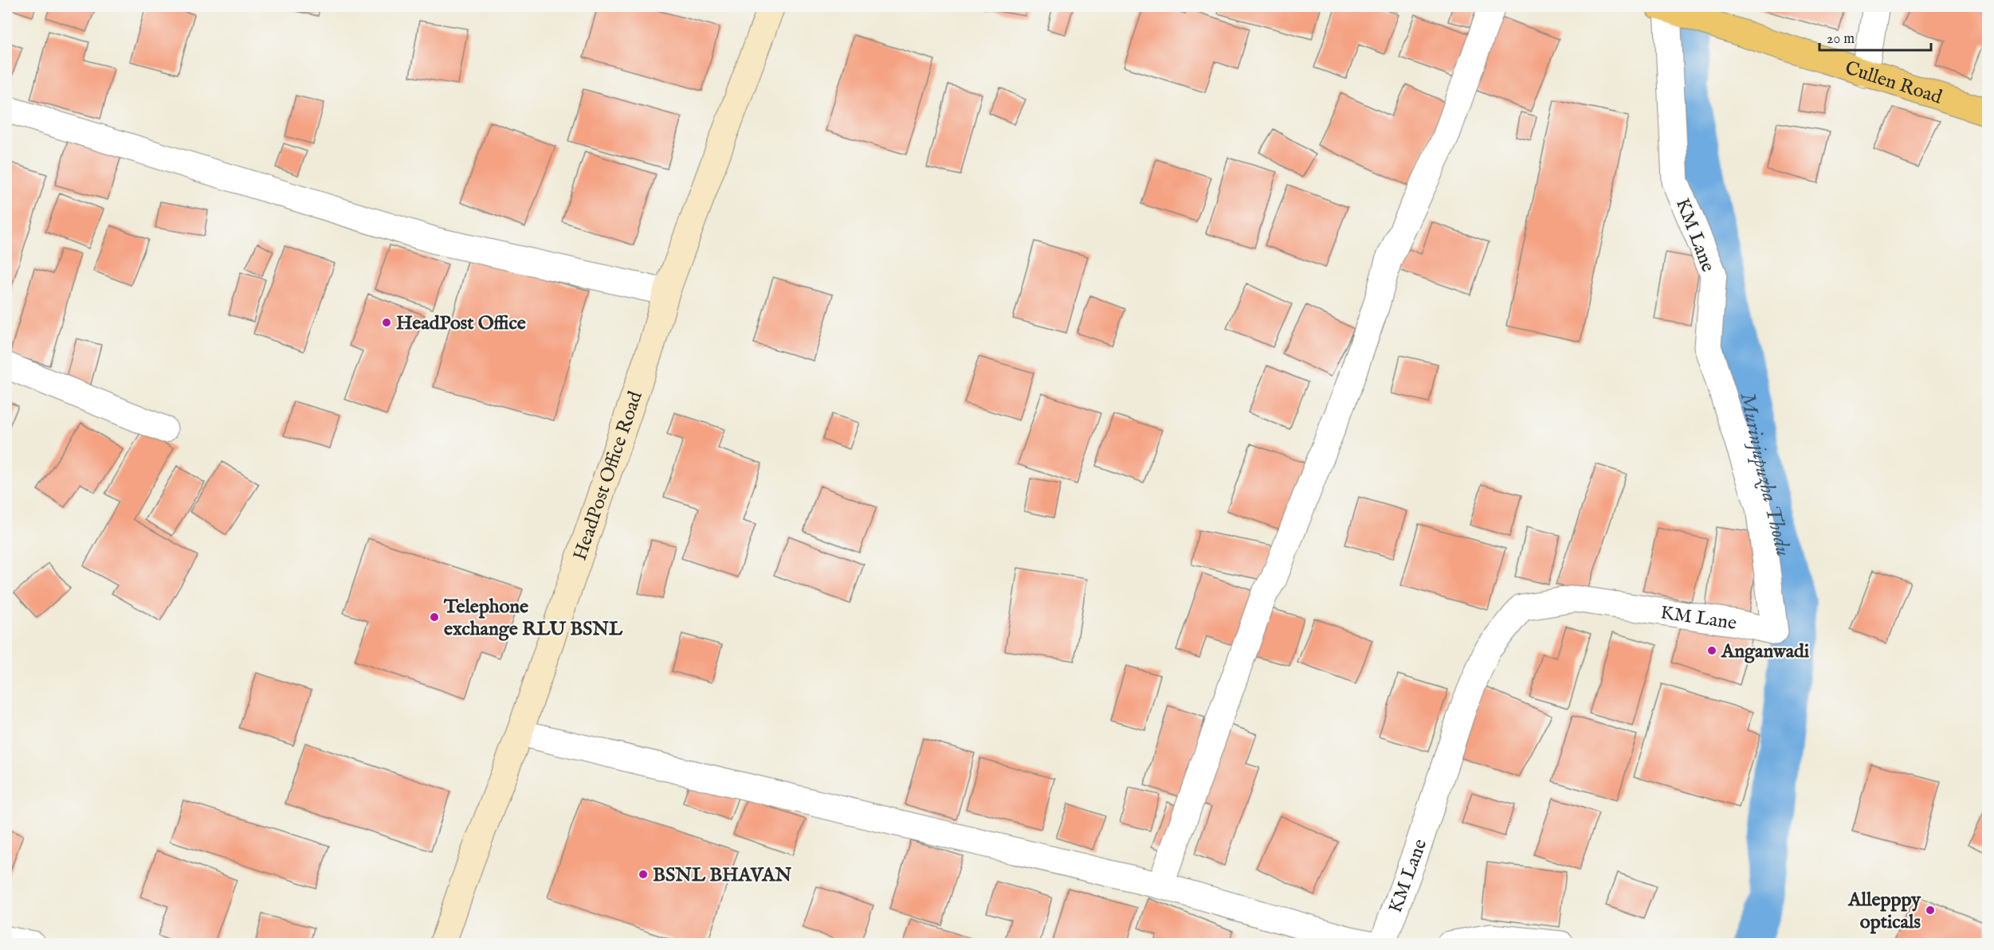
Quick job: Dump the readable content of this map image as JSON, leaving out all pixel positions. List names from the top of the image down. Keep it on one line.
{"streets":{"main road":["Cullen Road","HeadPost Office Road"],"street":["KM Lane"]},"crossings":[["Cullen Road","KM Lane"]],"water":["Murinjupuzha Thodu"],"places":["HeadPost Office","Telephone exchange RLU BSNL","Anganwadi","BSNL BHAVAN","Allepppy opticals"],"scale_bar":"20 m"}
